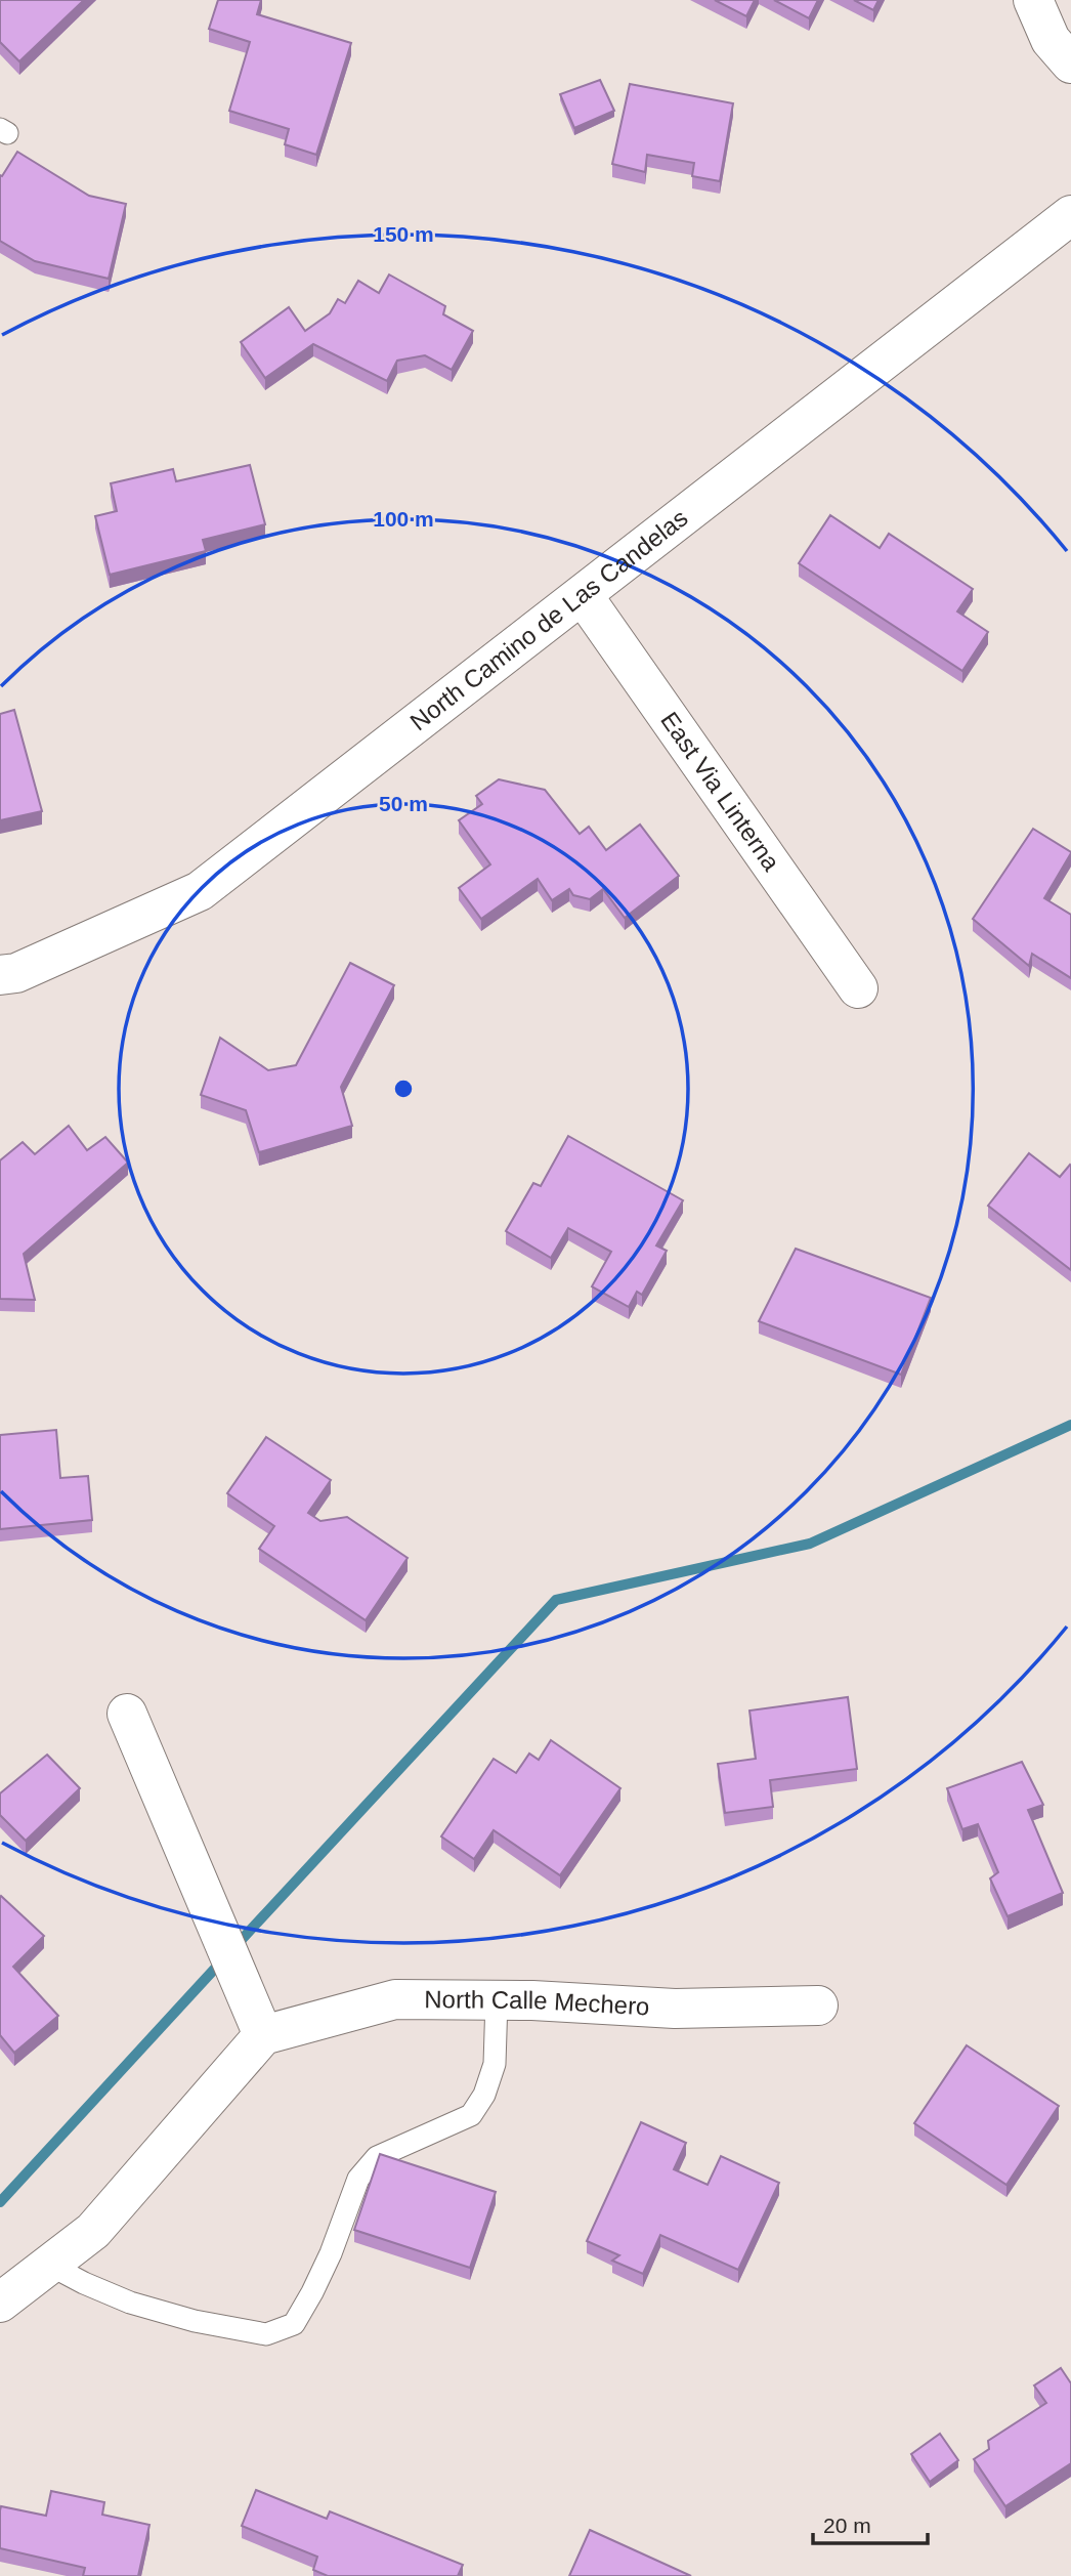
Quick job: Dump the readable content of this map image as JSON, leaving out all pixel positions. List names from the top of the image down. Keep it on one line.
{"streets":{"street":["North Camino de Las Candelas","East Via Linterna","North Calle Mechero"]},"crossings":[["North Camino de Las Candelas","East Via Linterna"]],"scale_bar":"20 m","rings":["150 m","100 m","50 m"]}
